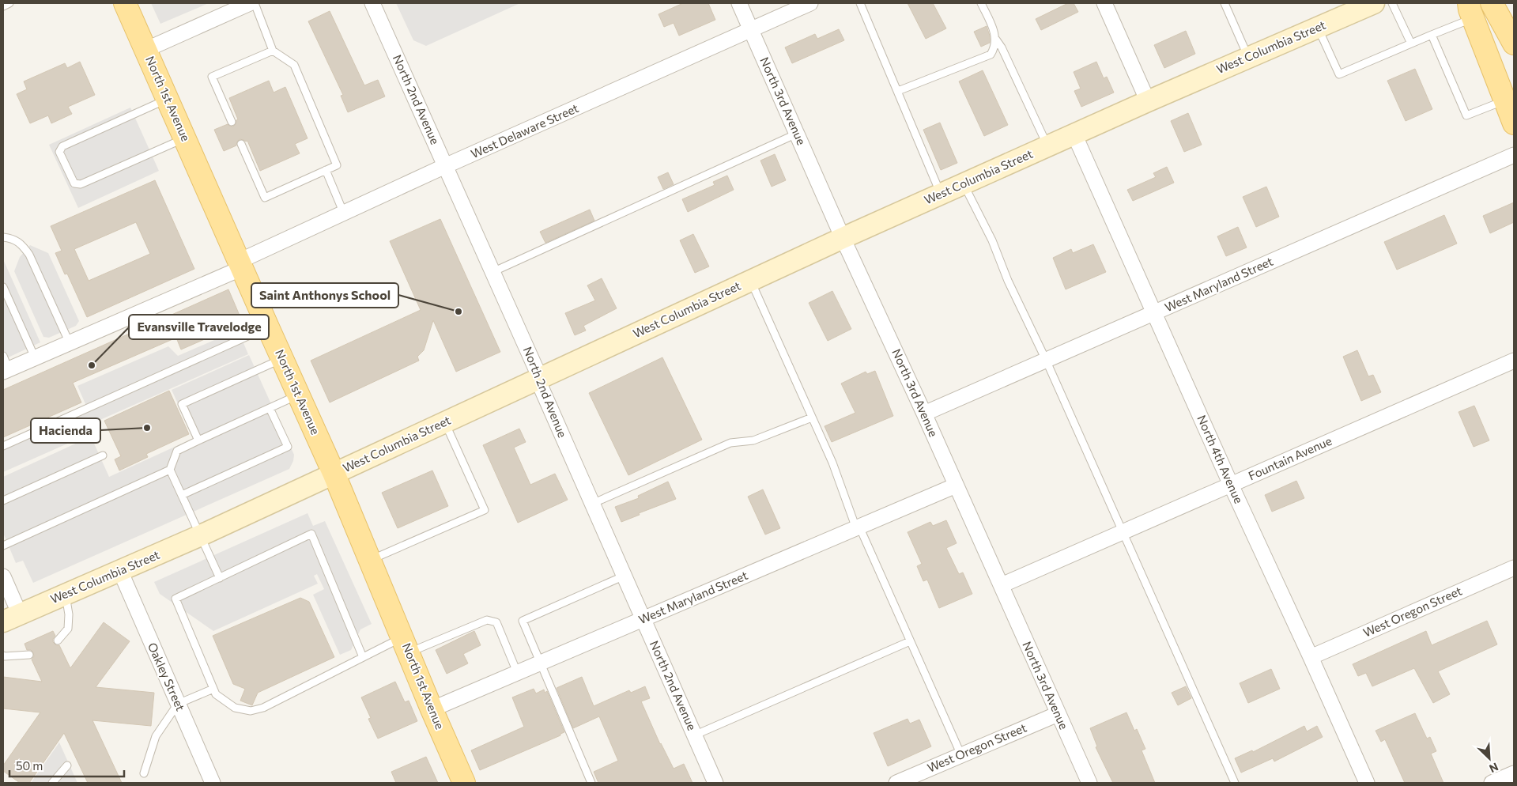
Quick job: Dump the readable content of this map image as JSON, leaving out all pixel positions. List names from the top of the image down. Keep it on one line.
{"streets":{"main road":["West Columbia Street","North 1st Avenue"],"street":["North 2nd Avenue","North 3rd Avenue","West Delaware Street","West Maryland Street","Fountain Avenue","North 4th Avenue","West Oregon Street","Oakley Street"]},"crossings":[["West Columbia Street","North 1st Avenue"],["West Columbia Street","North 2nd Avenue"],["West Columbia Street","North 3rd Avenue"],["West Columbia Street","North 4th Avenue"],["West Columbia Street","Oakley Street"],["North 1st Avenue","West Delaware Street"],["North 1st Avenue","West Maryland Street"],["North 2nd Avenue","West Delaware Street"],["North 2nd Avenue","West Maryland Street"],["North 3rd Avenue","West Delaware Street"],["North 3rd Avenue","West Maryland Street"],["North 3rd Avenue","Fountain Avenue"],["North 3rd Avenue","West Oregon Street"],["West Maryland Street","North 4th Avenue"],["Fountain Avenue","North 4th Avenue"],["North 4th Avenue","West Oregon Street"]],"places":["Saint Anthonys School","Evansville Travelodge","Hacienda"],"scale_bar":"50 m","north":"bottom right"}
